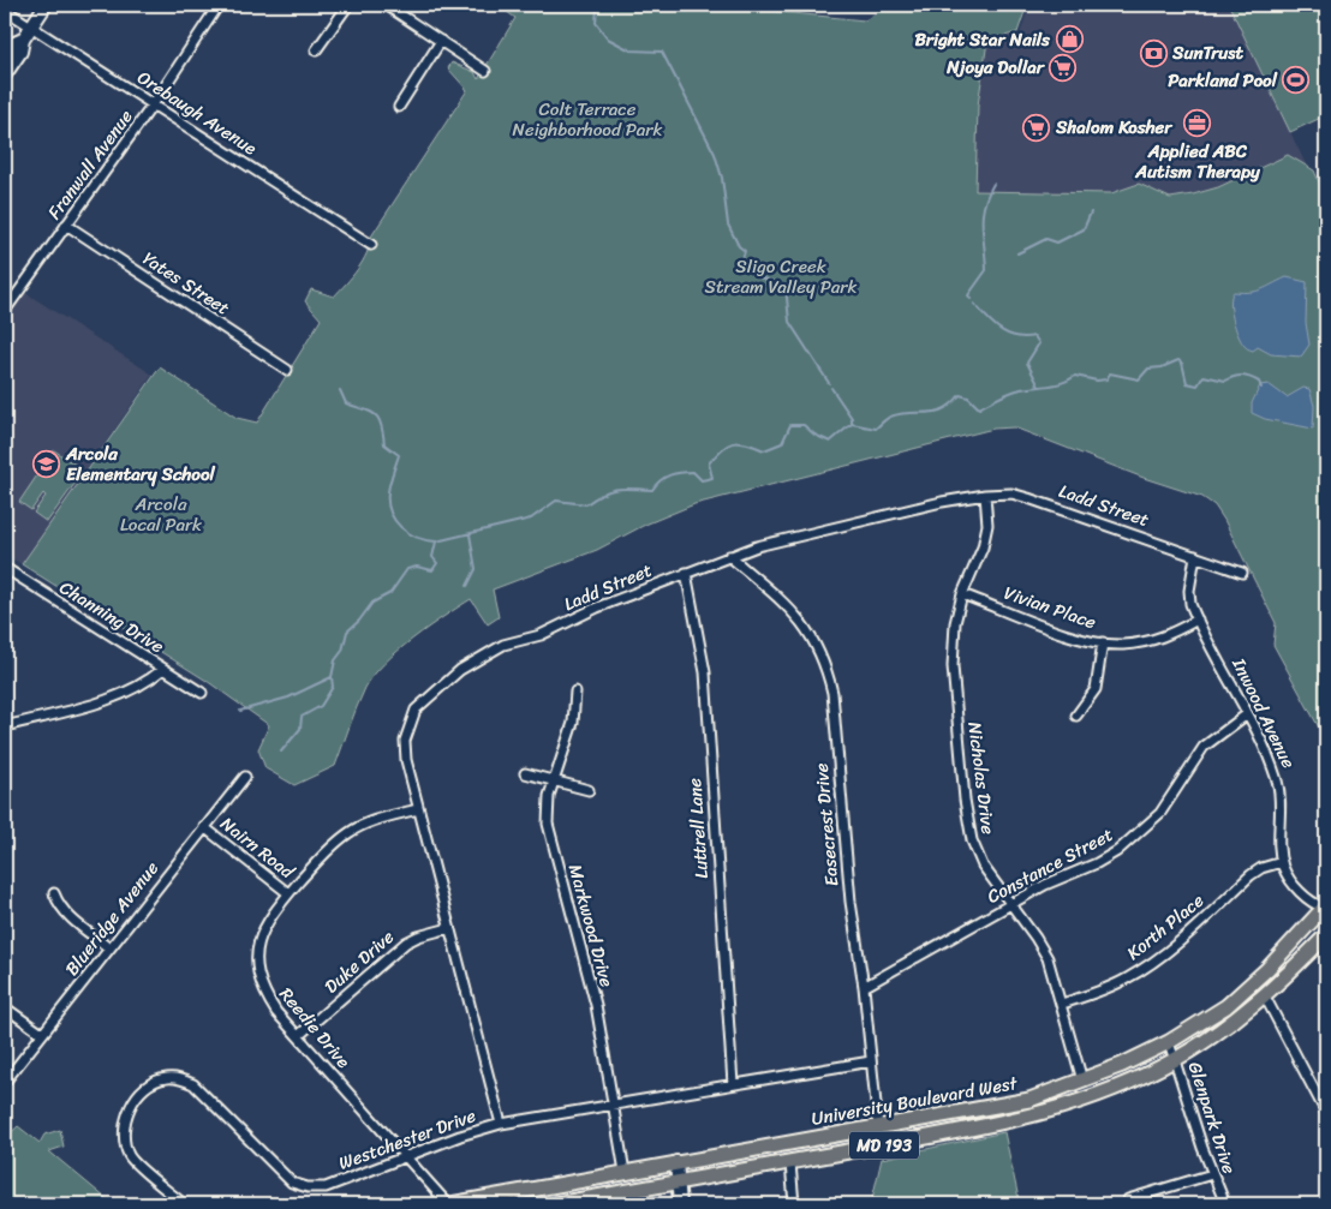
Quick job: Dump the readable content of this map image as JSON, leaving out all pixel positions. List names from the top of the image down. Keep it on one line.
{"streets":{"main road":["University Boulevard West","MD 193"],"street":["Orebaugh Avenue","Franwall Avenue","Yates Street","Ladd Street","Vivian Place","Channing Drive","Inwood Avenue","Nicholas Drive","Easecrest Drive","Luttrell Lane","Nairn Road","Constance Street","Blueridge Avenue","Markwood Drive","Korth Place","Duke Drive","Reedie Drive","Glenpark Drive","Westchester Drive"]},"crossings":[["Orebaugh Avenue","Franwall Avenue"],["Franwall Avenue","Yates Street"],["Ladd Street","Inwood Avenue"],["Ladd Street","Nicholas Drive"],["Ladd Street","Easecrest Drive"],["Ladd Street","Luttrell Lane"],["Ladd Street","Duke Drive"],["Ladd Street","Reedie Drive"],["Ladd Street","Westchester Drive"],["Vivian Place","Inwood Avenue"],["Vivian Place","Nicholas Drive"],["Inwood Avenue","Constance Street"],["Inwood Avenue","Korth Place"],["Inwood Avenue","University Boulevard West"],["Nicholas Drive","Constance Street"],["Nicholas Drive","Korth Place"],["Nicholas Drive","University Boulevard West"],["Easecrest Drive","Constance Street"],["Easecrest Drive","University Boulevard West"],["Easecrest Drive","Westchester Drive"],["Luttrell Lane","Westchester Drive"],["Nairn Road","Blueridge Avenue"],["Nairn Road","Reedie Drive"],["Markwood Drive","University Boulevard West"],["Markwood Drive","Westchester Drive"],["Duke Drive","Reedie Drive"],["Reedie Drive","University Boulevard West"],["Reedie Drive","Westchester Drive"],["University Boulevard West","Glenpark Drive"]],"parks":["Colt Terrace Neighborhood Park","Sligo Creek Stream Valley Park","Arcola Local Park"],"places":{"shop":["Bright Star Nails"],"bank":["SunTrust"],"supermarket":["Njoya Dollar","Shalom Kosher"],"sports":["Parkland Pool"],"office":["Applied ABC Autism Therapy"],"school or university":["Arcola Elementary School"]}}
